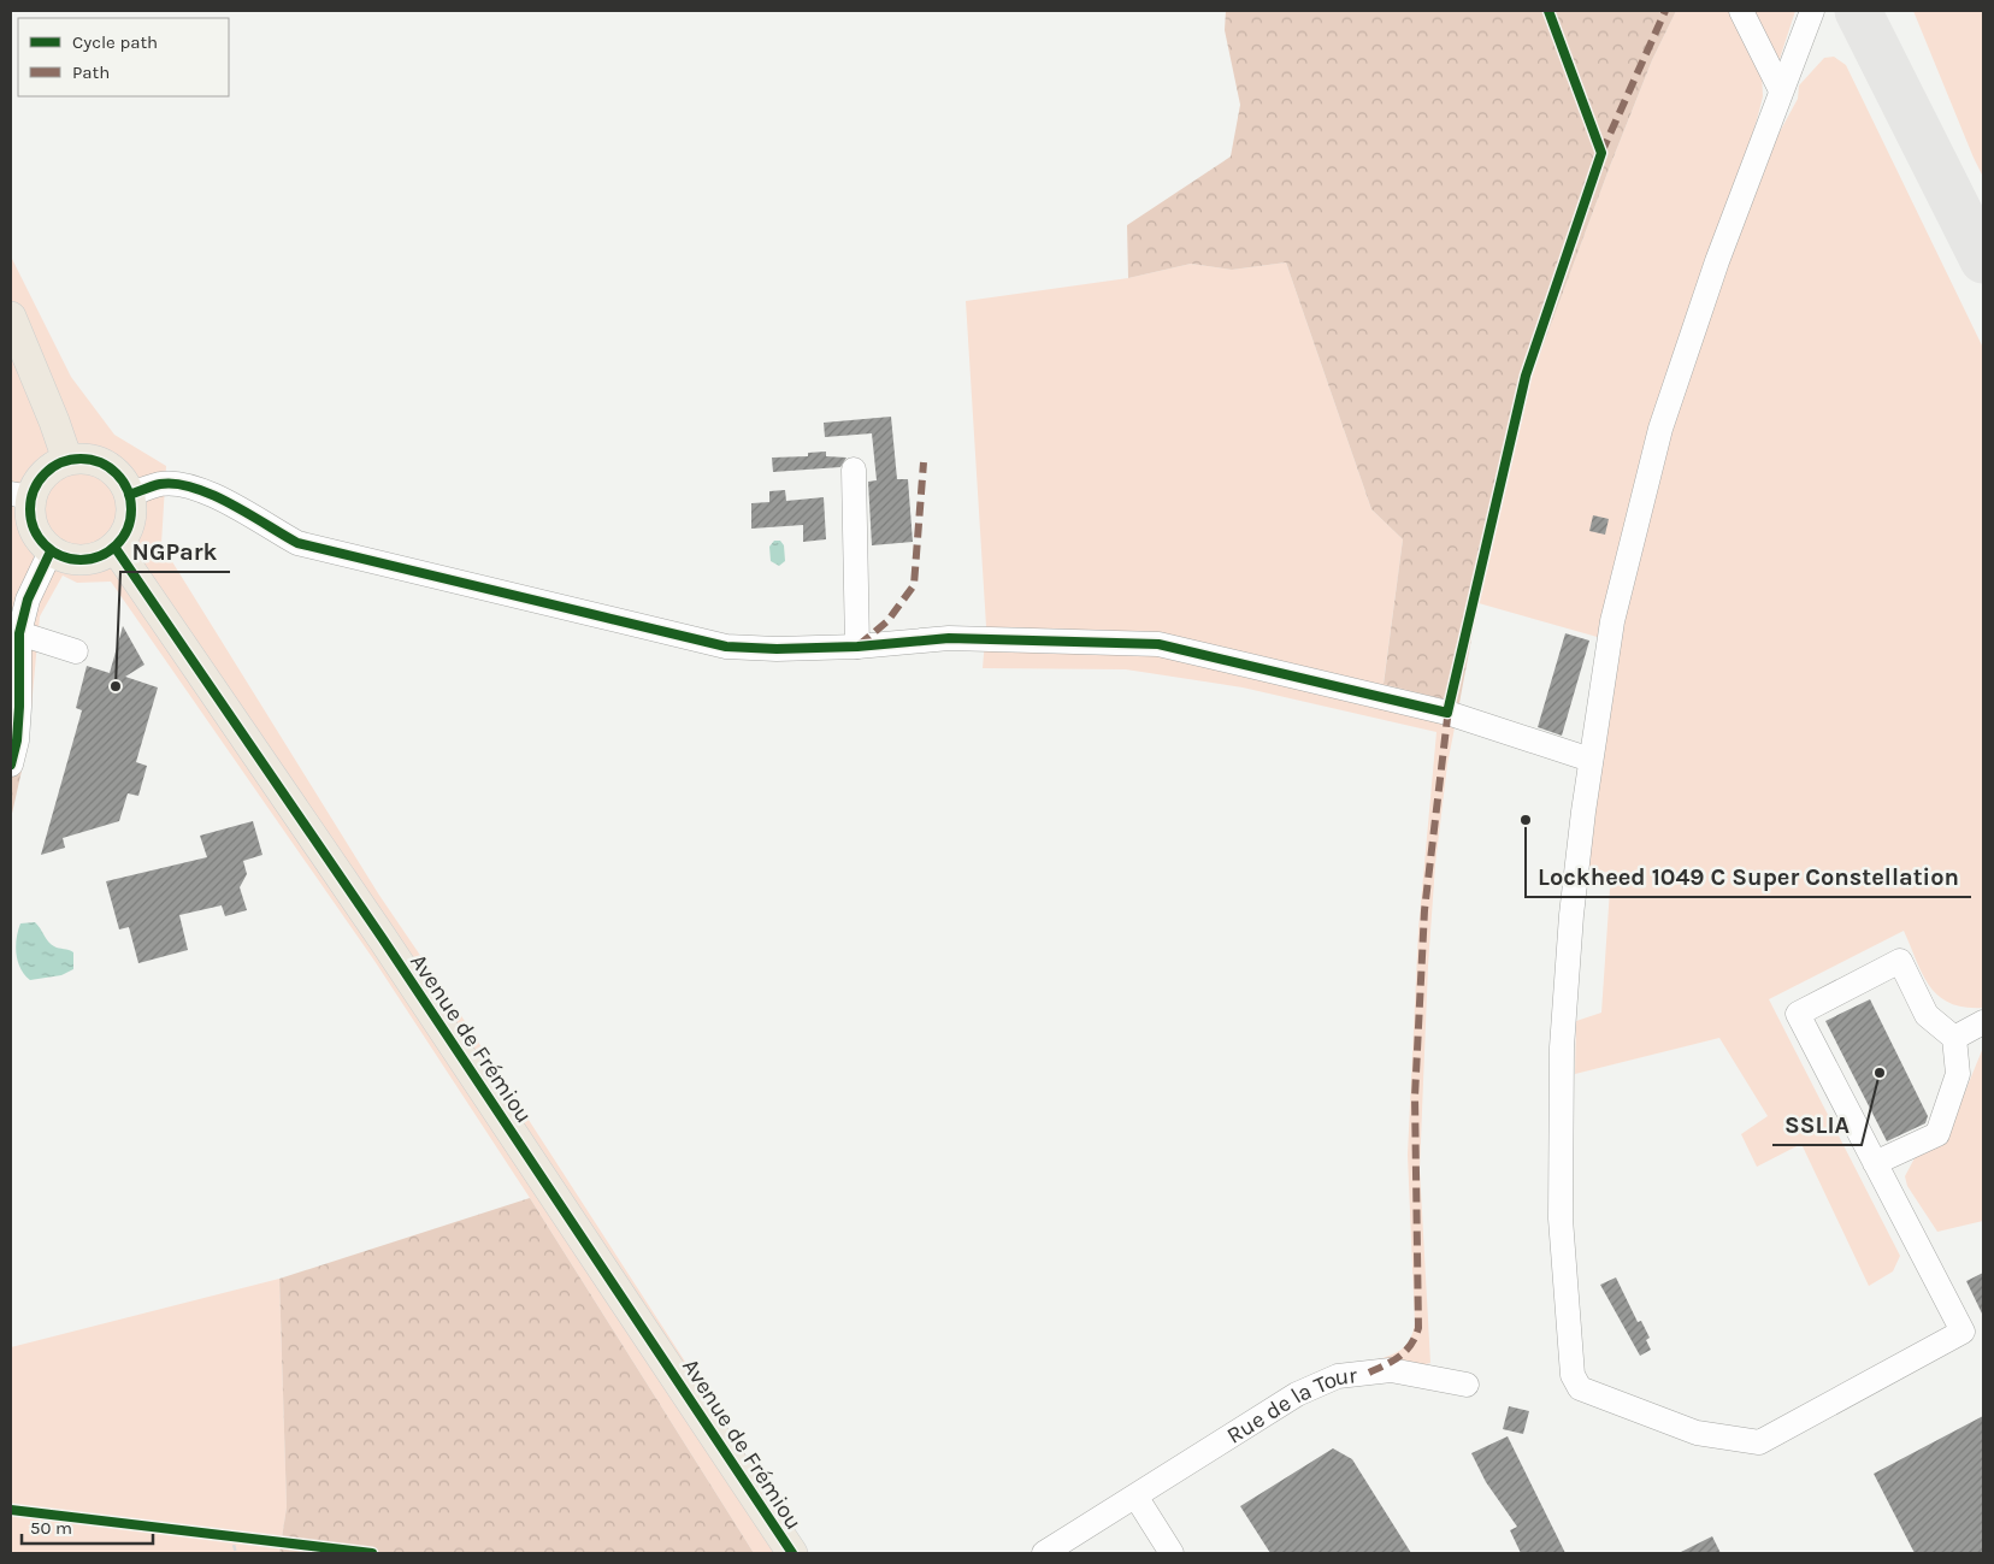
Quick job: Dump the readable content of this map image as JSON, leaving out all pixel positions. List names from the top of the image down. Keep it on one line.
{"streets":{"main road":["Avenue de Frémiou"],"street":["Rue de la Tour"]},"places":["NGPark","Lockheed 1049 C Super Constellation","SSLIA"],"legend":["Cycle path","Path"],"scale_bar":"50 m"}
